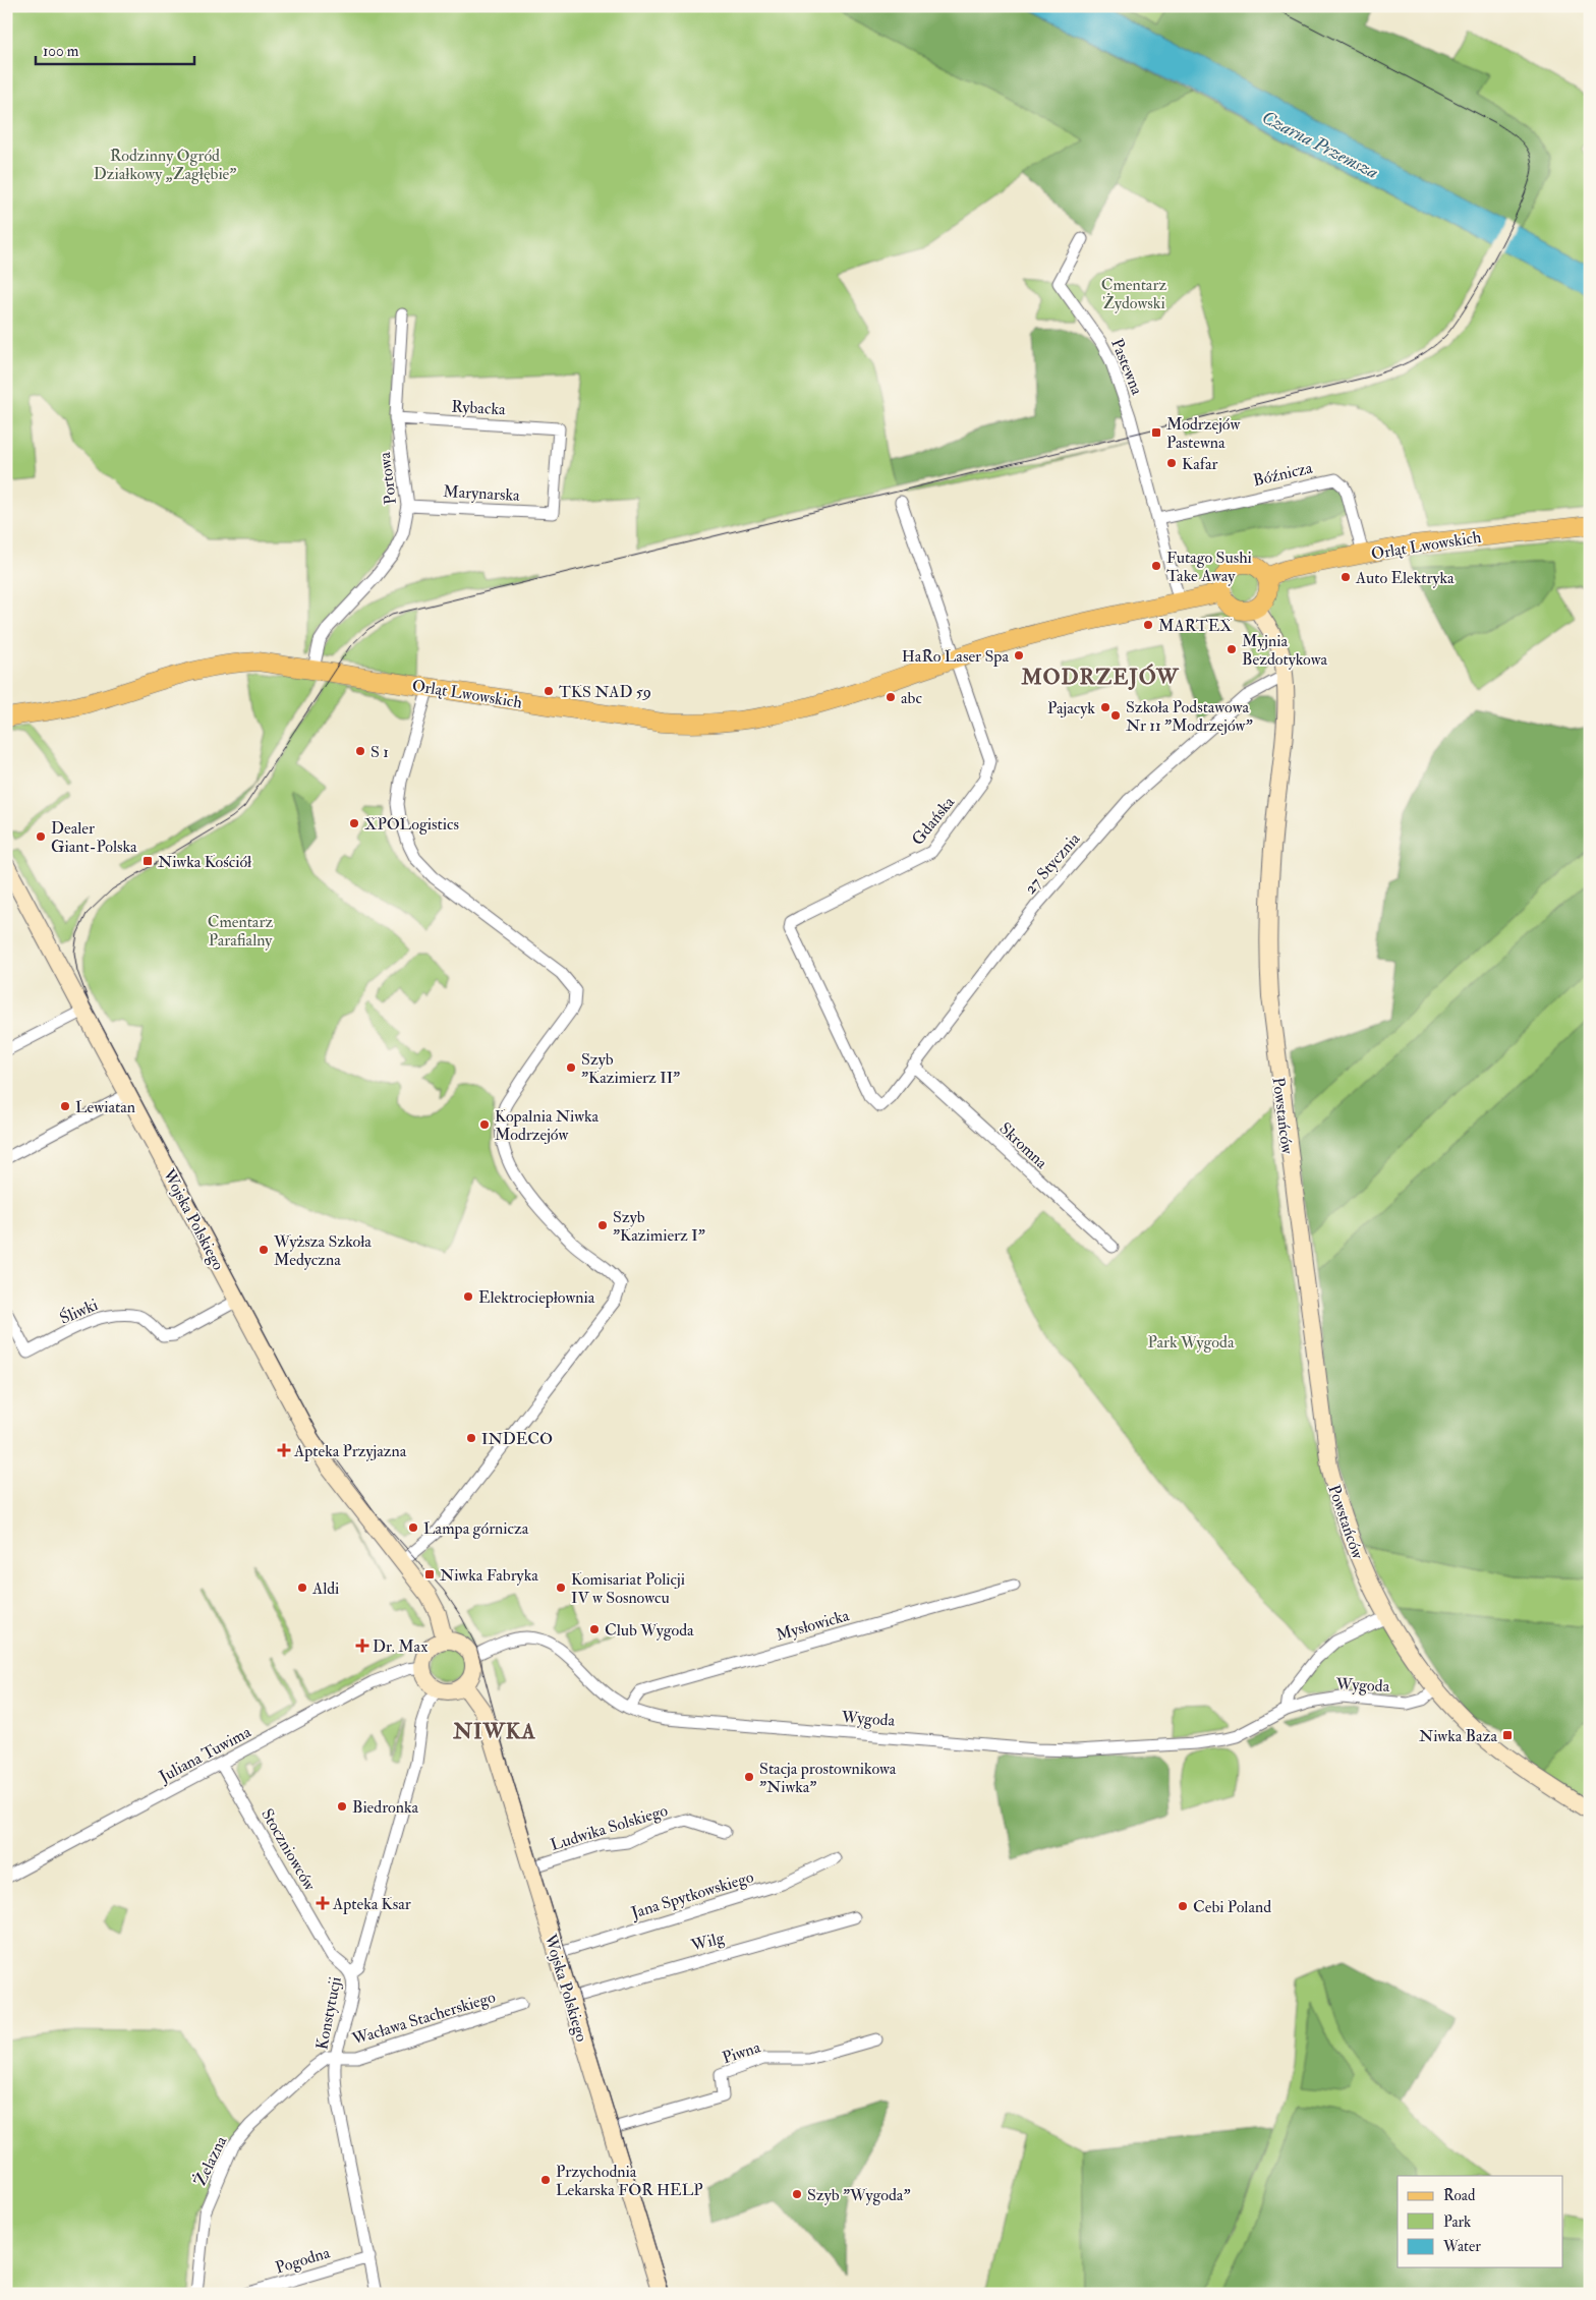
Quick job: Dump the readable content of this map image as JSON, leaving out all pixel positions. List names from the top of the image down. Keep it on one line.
{"streets":{"main road":["Orląt Lwowskich","Powstańców","Wojska Polskiego"],"street":["Pastewna","Rybacka","Bóźnicza","Portowa","Marynarska","Gdańska","27 Stycznia","Skromna","Śliwki","Mysłowicka","Wygoda","Juliana Tuwima","Ludwika Solskiego","Stoczniowców","Jana Spytkowskiego","Wilg","Konstytucji","Wacława Stacherskiego","Piwna","Żelazna","Pogodna"]},"crossings":[["Pastewna","Bóźnicza"],["Rybacka","Portowa"],["Rybacka","Marynarska"],["Bóźnicza","Orląt Lwowskich"],["Portowa","Marynarska"],["Portowa","Orląt Lwowskich"],["Orląt Lwowskich","Gdańska"],["Orląt Lwowskich","Powstańców"],["Gdańska","27 Stycznia"],["27 Stycznia","Powstańców"],["27 Stycznia","Skromna"],["Powstańców","Wygoda"],["Wojska Polskiego","Śliwki"],["Wojska Polskiego","Wygoda"],["Wojska Polskiego","Juliana Tuwima"],["Wojska Polskiego","Ludwika Solskiego"],["Wojska Polskiego","Jana Spytkowskiego"],["Wojska Polskiego","Wilg"],["Wojska Polskiego","Konstytucji"],["Wojska Polskiego","Piwna"],["Mysłowicka","Wygoda"],["Wygoda","Juliana Tuwima"],["Wygoda","Konstytucji"],["Juliana Tuwima","Stoczniowców"],["Juliana Tuwima","Konstytucji"],["Stoczniowców","Konstytucji"],["Konstytucji","Wacława Stacherskiego"],["Konstytucji","Żelazna"],["Konstytucji","Pogodna"],["Wacława Stacherskiego","Żelazna"]],"districts":["MODRZEJÓW","NIWKA"],"water":["Czarna Przemsza"],"parks":["Rodzinny Ogród Działkowy „Zagłębie”","Cmentarz Żydowski","Cmentarz Parafialny","Park Wygoda"],"places":{"transit":["Modrzejów Pastewna","Niwka Kościół","Niwka Fabryka","Niwka Baza"],"other":["Kafar","Futago Sushi Take Away","Auto Elektryka","MARTEX","Myjnia Bezdotykowa","HaRo Laser Spa","TKS NAD 59","abc","Pajacyk","Szkoła Podstawowa Nr 11 \"Modrzejów\"","S 1","XPOLogistics","Dealer Giant-Polska","Szyb \"Kazimierz II\"","Lewiatan","Kopalnia Niwka Modrzejów","Szyb \"Kazimierz I\"","Wyższa Szkoła Medyczna","Elektrociepłownia","INDECO","Lampa górnicza","Aldi","Komisariat Policji IV w Sosnowcu","Club Wygoda","Stacja prostownikowa \"Niwka\"","Biedronka","Cebi Poland","Przychodnia Lekarska FOR HELP","Szyb \"Wygoda\""],"health":["Apteka Przyjazna","Dr. Max","Apteka Ksar"]},"legend":["Road","Park","Water"],"scale_bar":"100 m"}
